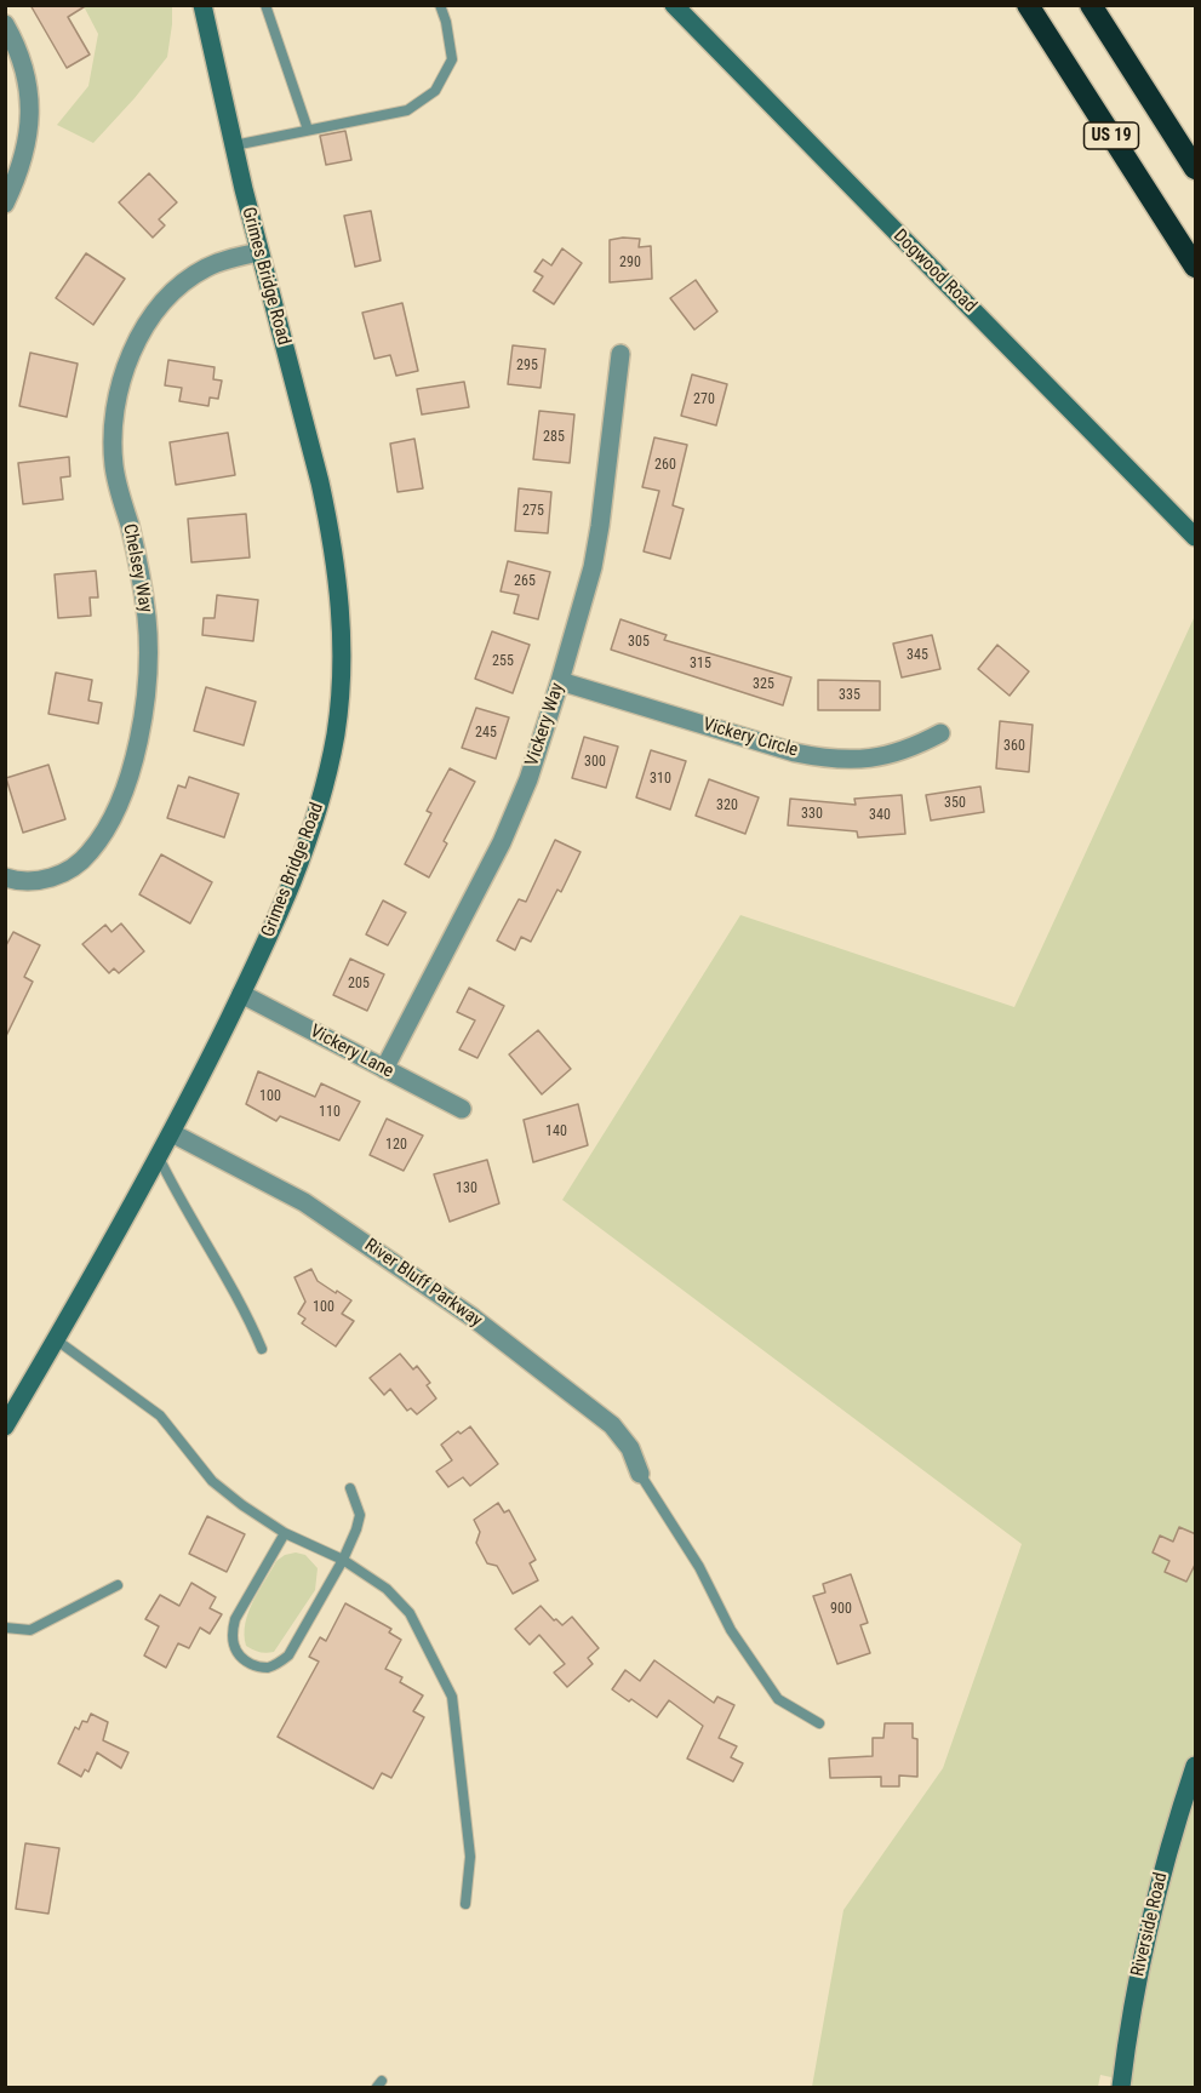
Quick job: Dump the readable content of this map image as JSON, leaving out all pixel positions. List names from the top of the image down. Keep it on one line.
{"streets":{"highway":["US 19"],"street":["Dogwood Road","Grimes Bridge Road","Chelsey Way","Vickery Way","Vickery Circle","Vickery Lane","River Bluff Parkway","Riverside Road"]},"crossings":[["Grimes Bridge Road","Chelsey Way"],["Grimes Bridge Road","Vickery Lane"],["Grimes Bridge Road","River Bluff Parkway"],["Vickery Way","Vickery Circle"],["Vickery Way","Vickery Lane"]],"house_numbers":["290","295","270","285","260","275","265","305","345","255","315","325","335","245","360","300","310","350","320","330","340","205","100","110","140","120","130","100","900"]}
